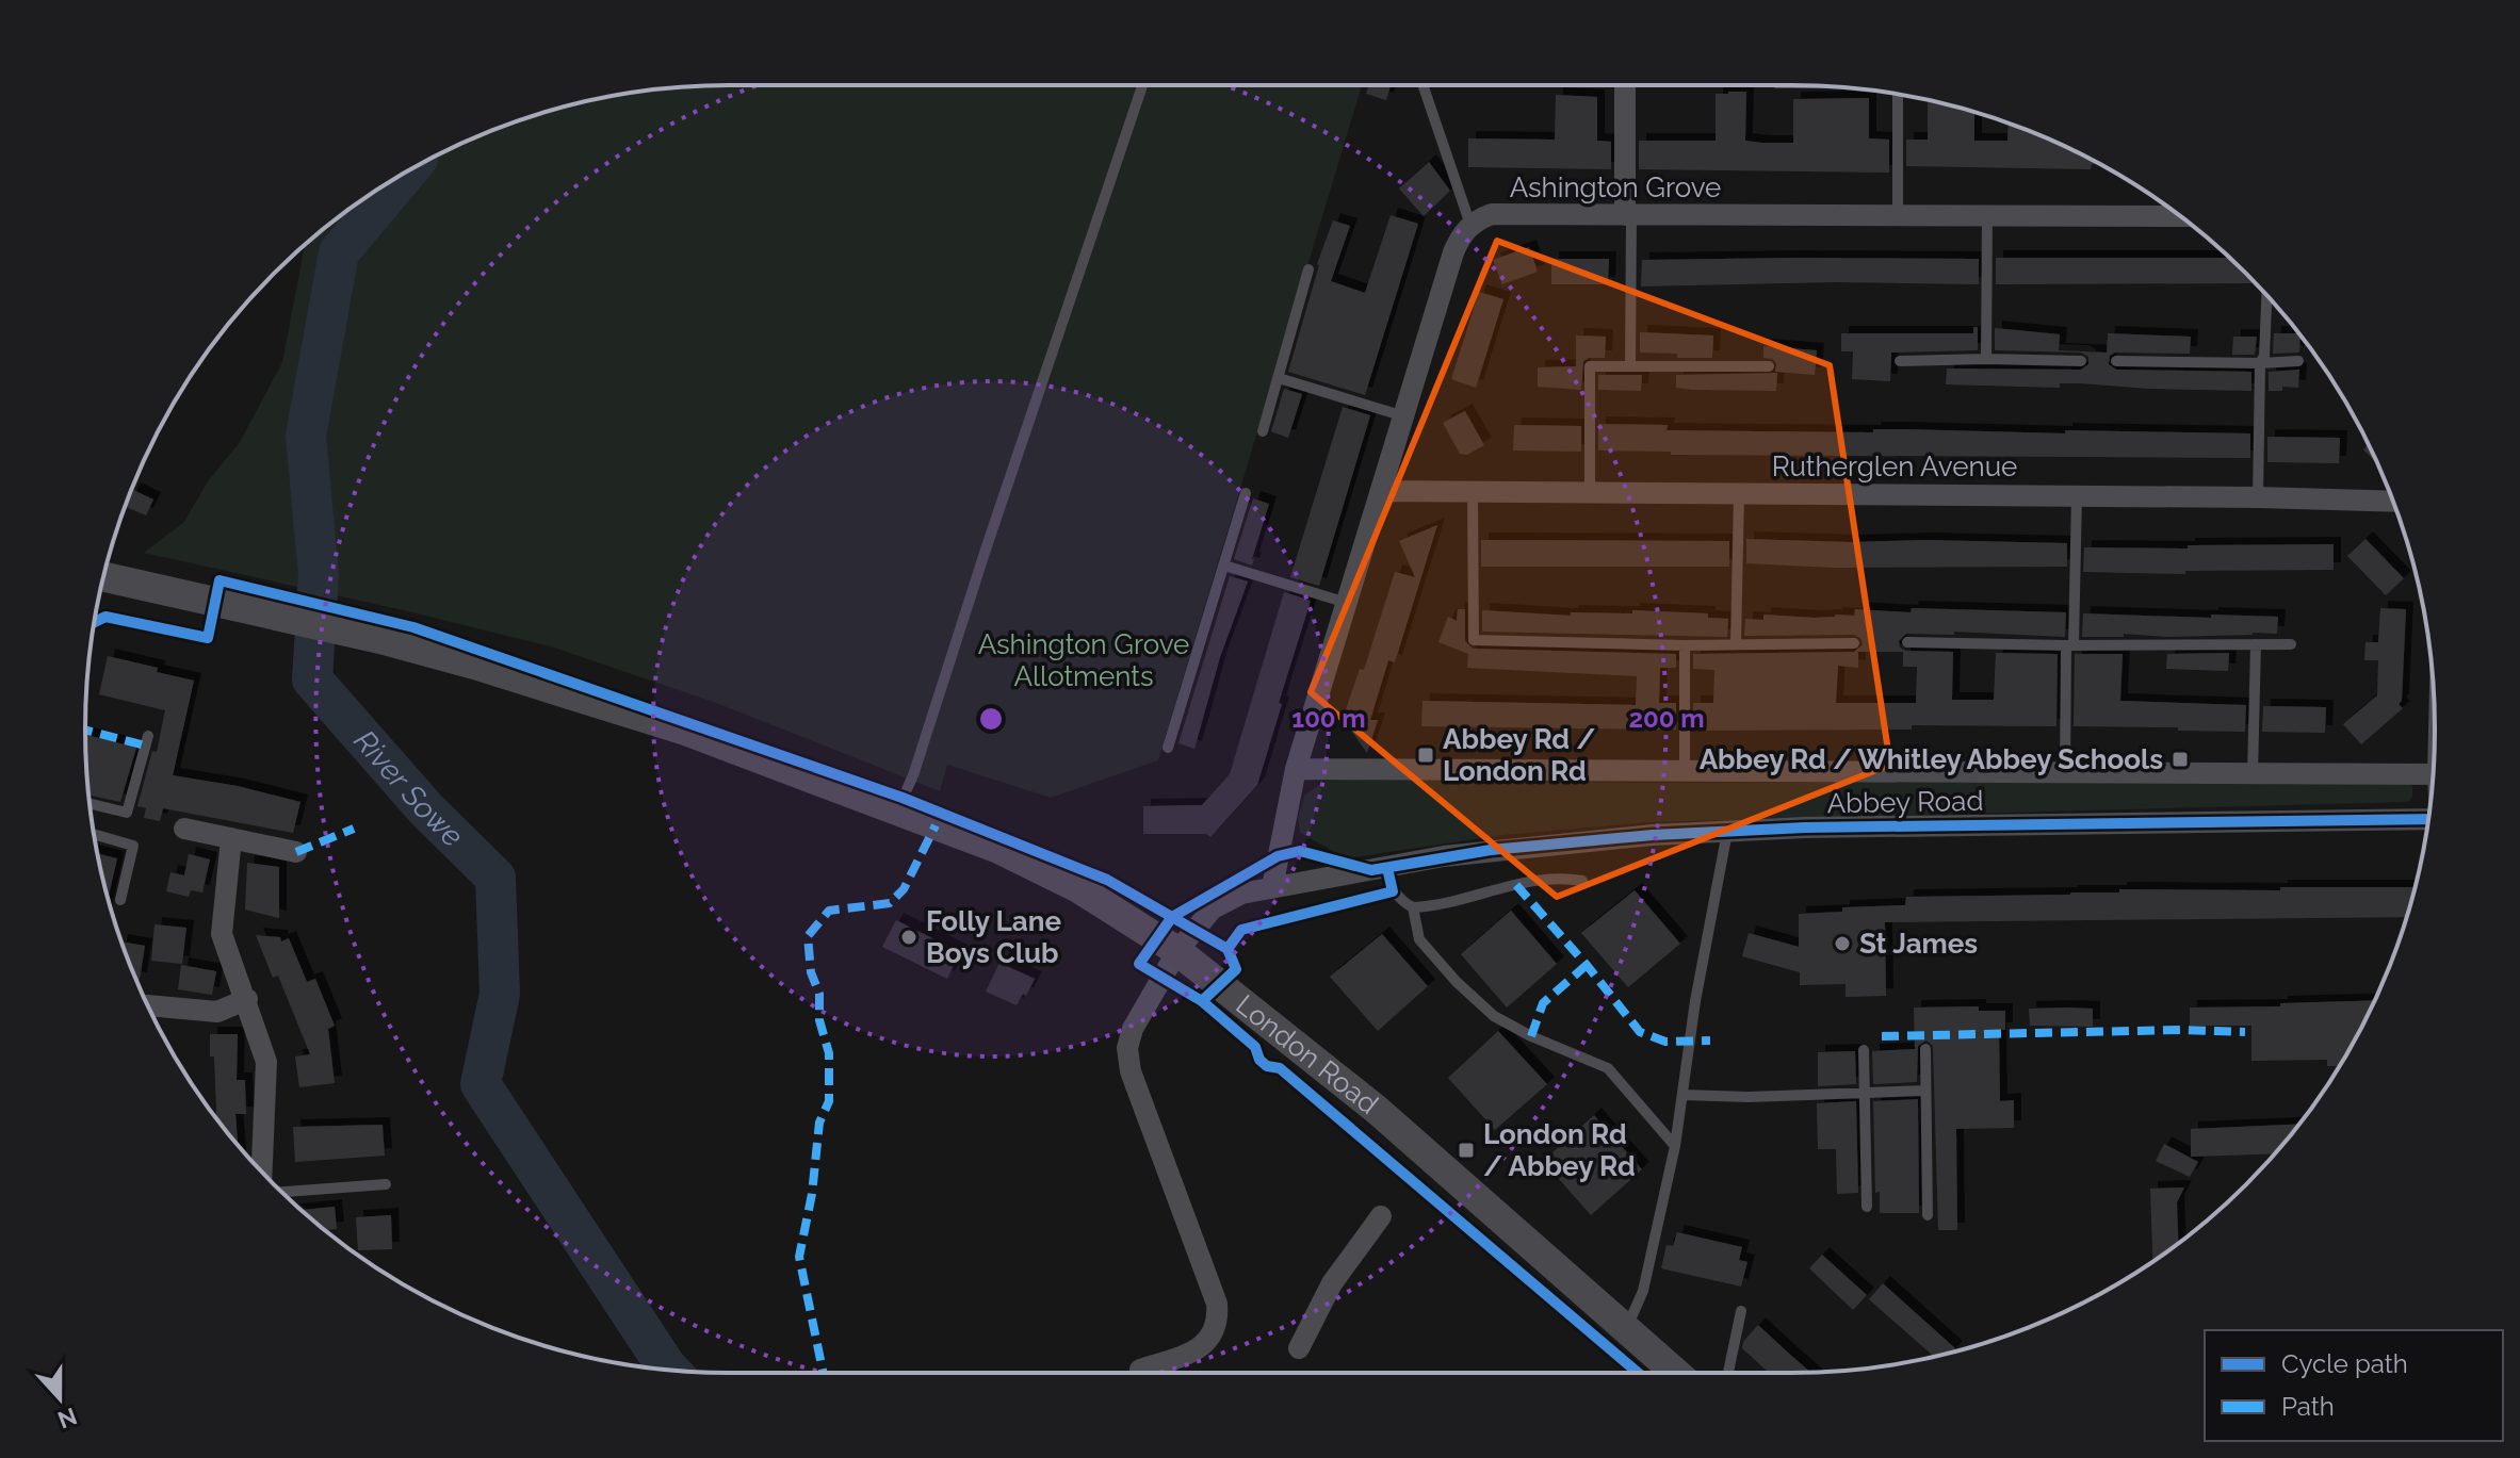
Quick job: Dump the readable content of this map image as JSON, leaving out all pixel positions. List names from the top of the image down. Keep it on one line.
{"streets":{"main road":["London Road"],"street":["Ashington Grove","Rutherglen Avenue","Abbey Road"]},"crossings":[["Abbey Road","London Road"]],"water":["River Sowe"],"parks":["Ashington Grove Allotments"],"places":{"transit":["Abbey Rd / London Rd","Abbey Rd / Whitley Abbey Schools","London Rd / Abbey Rd"],"other":["Folly Lane Boys Club","St James"]},"legend":["Cycle path","Path"],"north":"bottom","rings":["100 m","200 m"]}
